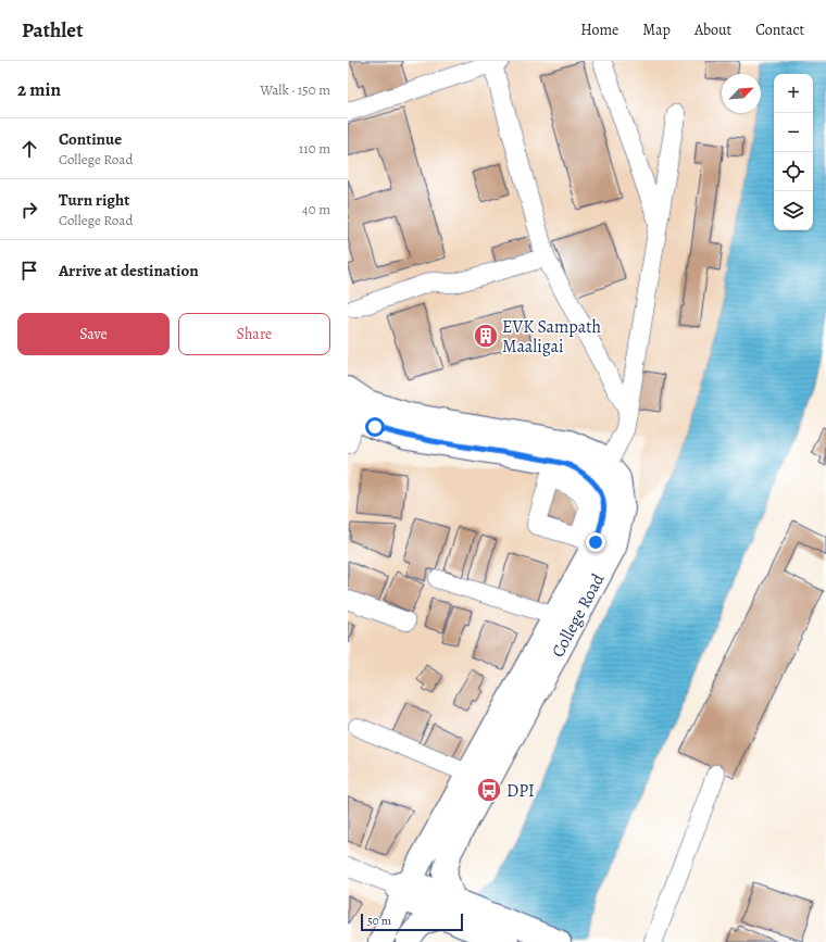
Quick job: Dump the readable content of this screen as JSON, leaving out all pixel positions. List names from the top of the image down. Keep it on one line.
{"streets":{"main road":["College Road"]},"places":{"building":["EVK Sampath Maaligai"],"bus stop":["DPI"]},"scale_bar":"50 m","north":"top right","page":{"header":"Pathlet","nav":["Home","Map","About","Contact"],"heading":["2 min","Walk · 150 m"],"map_buttons":["+","−"],"list":[["Continue","College Road","110 m"],["Turn right","College Road","40 m"],"Arrive at destination"],"buttons":["Save","Share"],"scale":"50 m"}}
